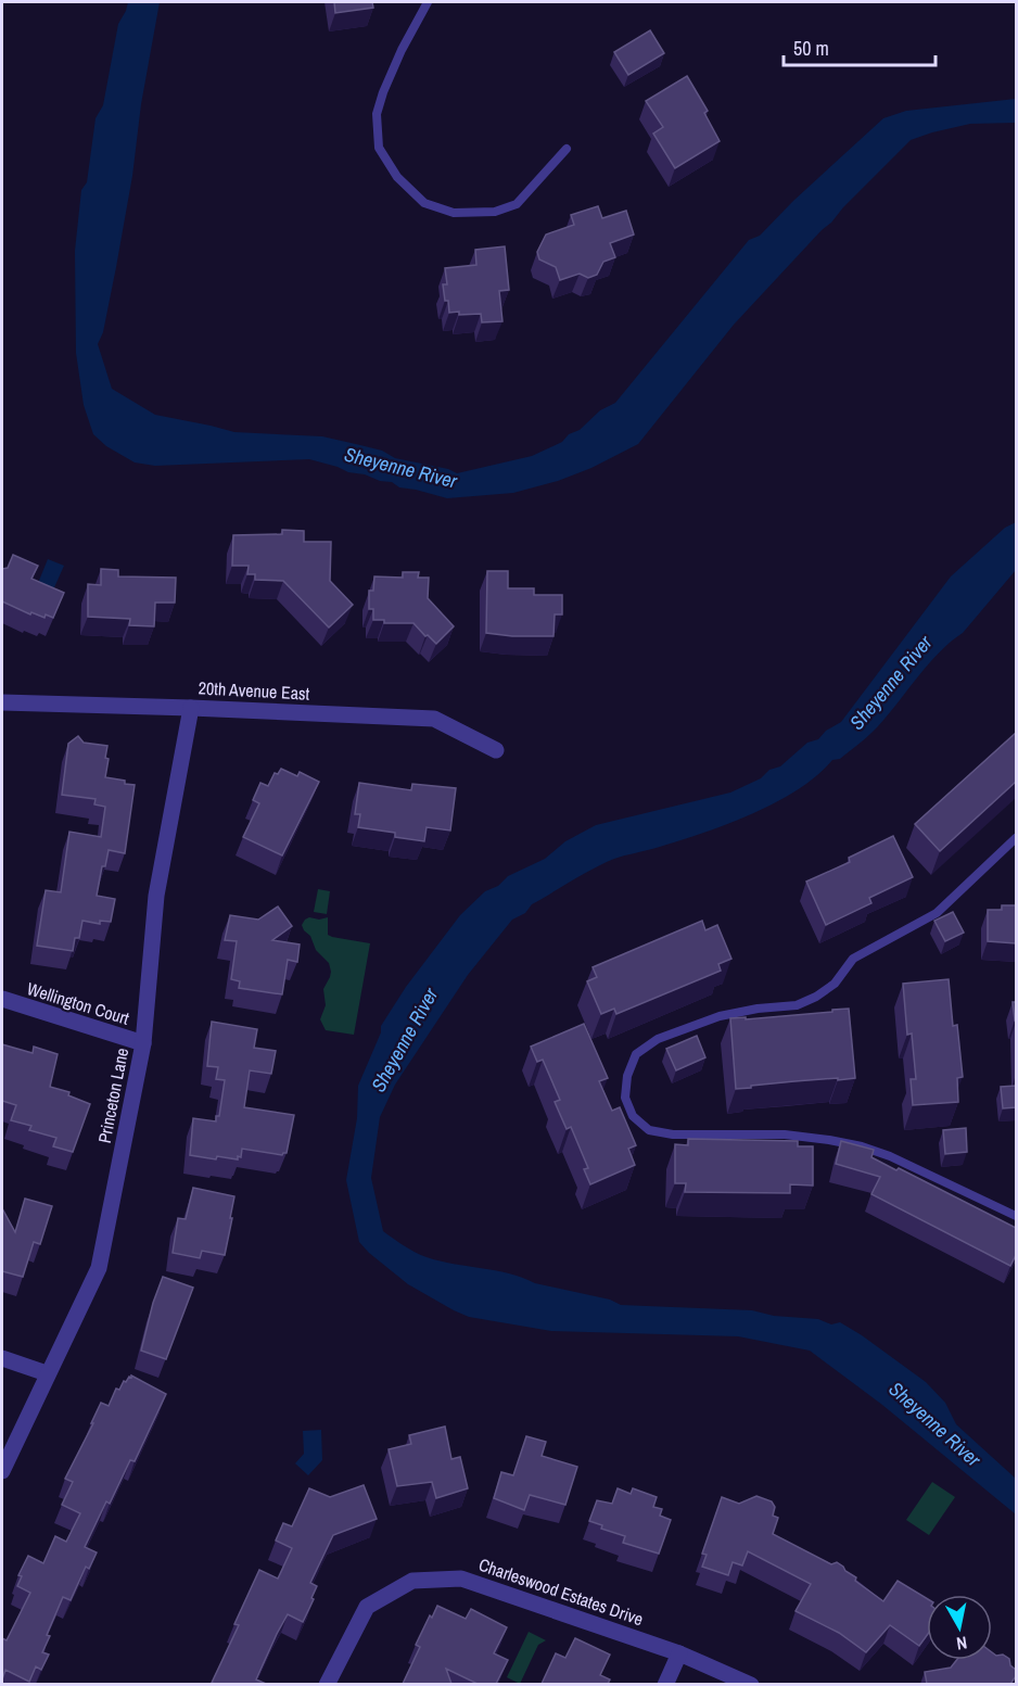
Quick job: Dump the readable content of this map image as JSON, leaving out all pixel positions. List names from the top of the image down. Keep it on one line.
{"streets":{"street":["20th Avenue East","Wellington Court","Princeton Lane","Charleswood Estates Drive"]},"crossings":[["20th Avenue East","Princeton Lane"],["Wellington Court","Princeton Lane"]],"water":["Sheyenne River"],"scale_bar":"50 m","north":"bottom"}
